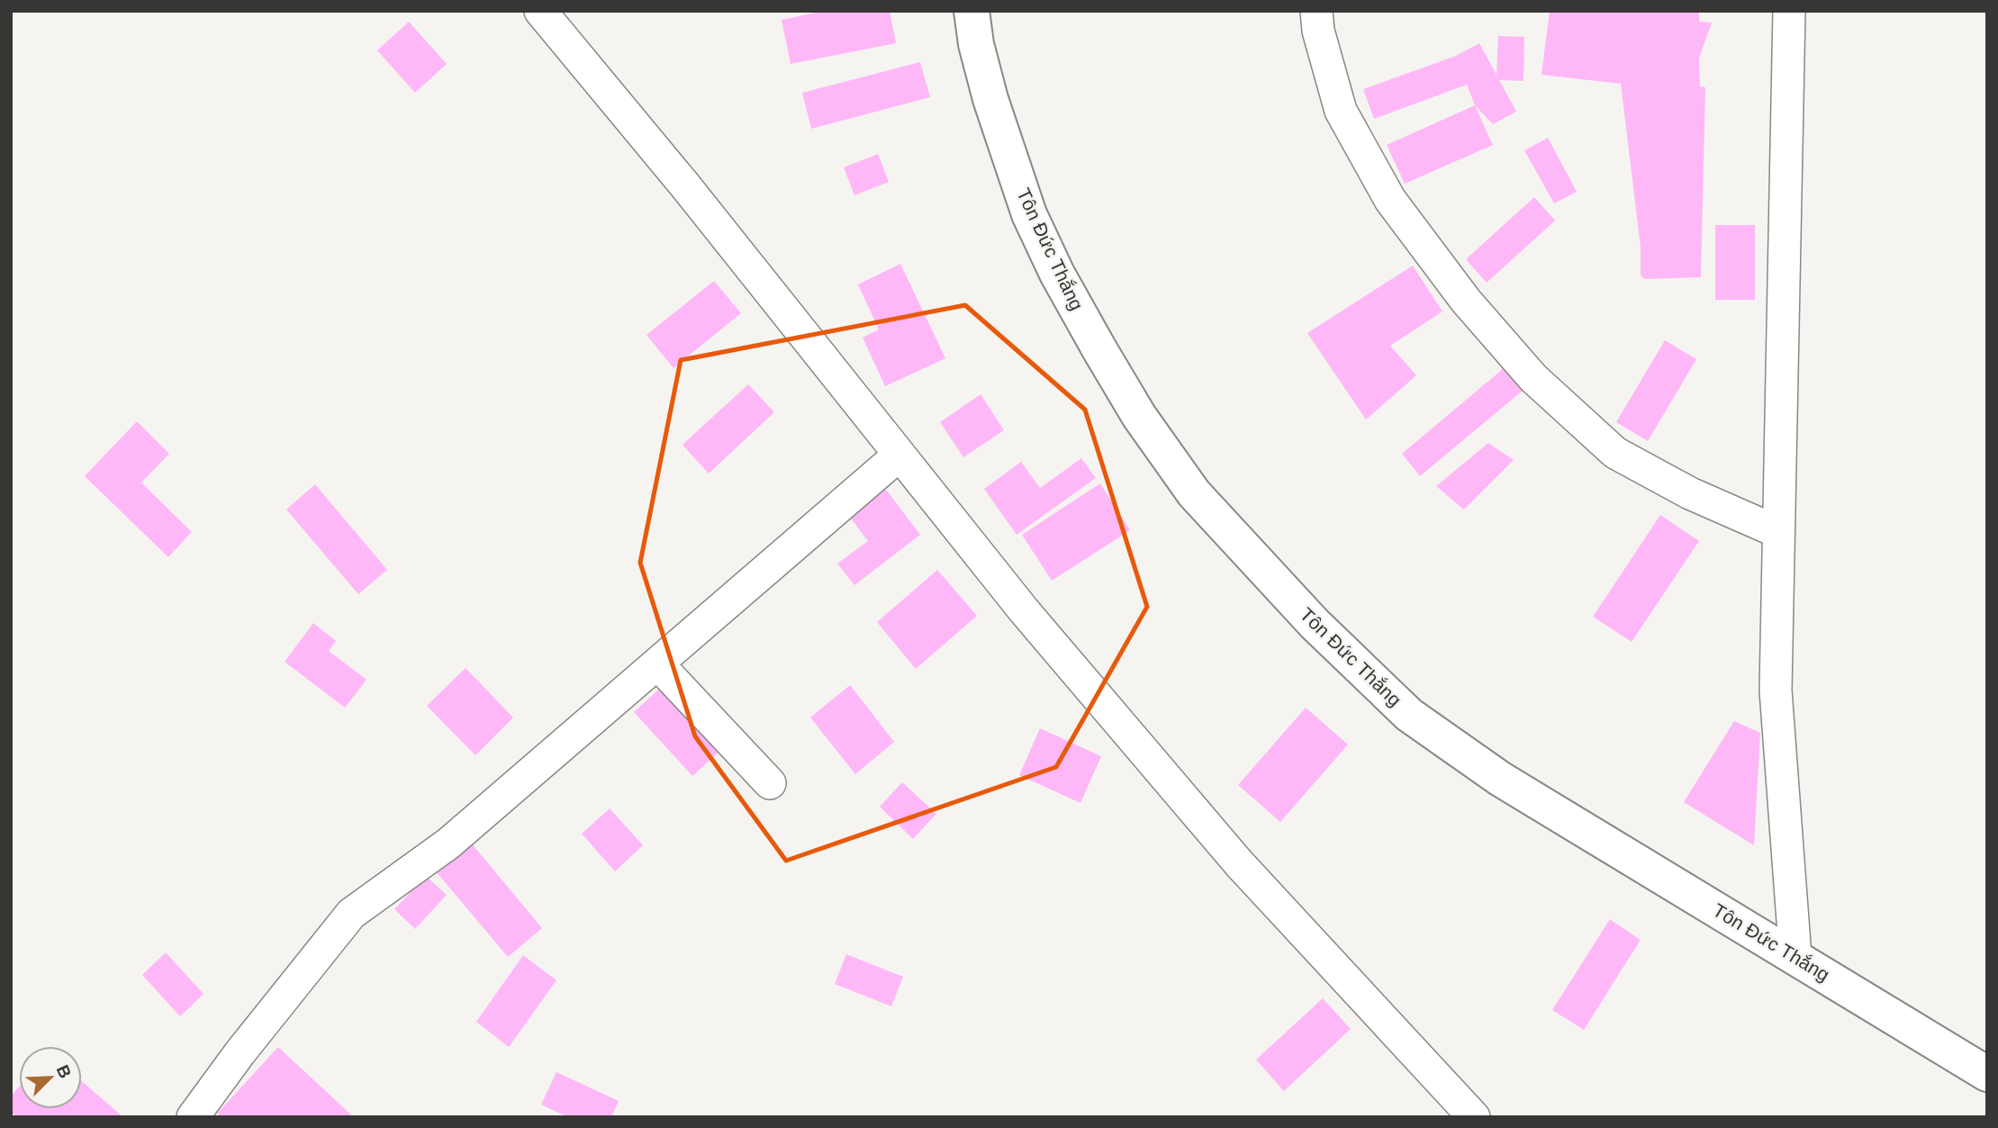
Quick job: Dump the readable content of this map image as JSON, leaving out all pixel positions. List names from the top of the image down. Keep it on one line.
{"streets":{"street":["Tôn Đức Thắng"]},"north":"top right"}
